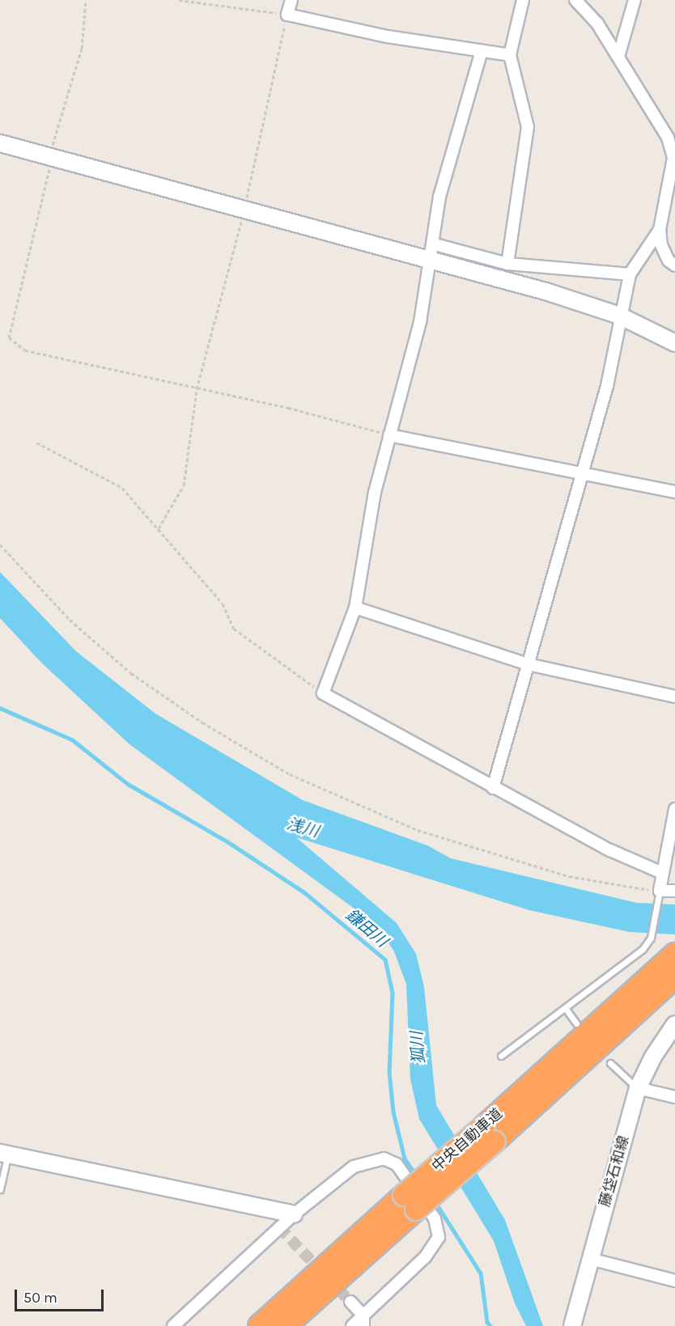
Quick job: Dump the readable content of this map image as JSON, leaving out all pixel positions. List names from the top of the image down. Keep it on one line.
{"streets":{"highway":["中央自動車道"],"street":["藤垈石和線"]},"water":["浅川","鎌田川","狐川"],"scale_bar":"50 m"}
